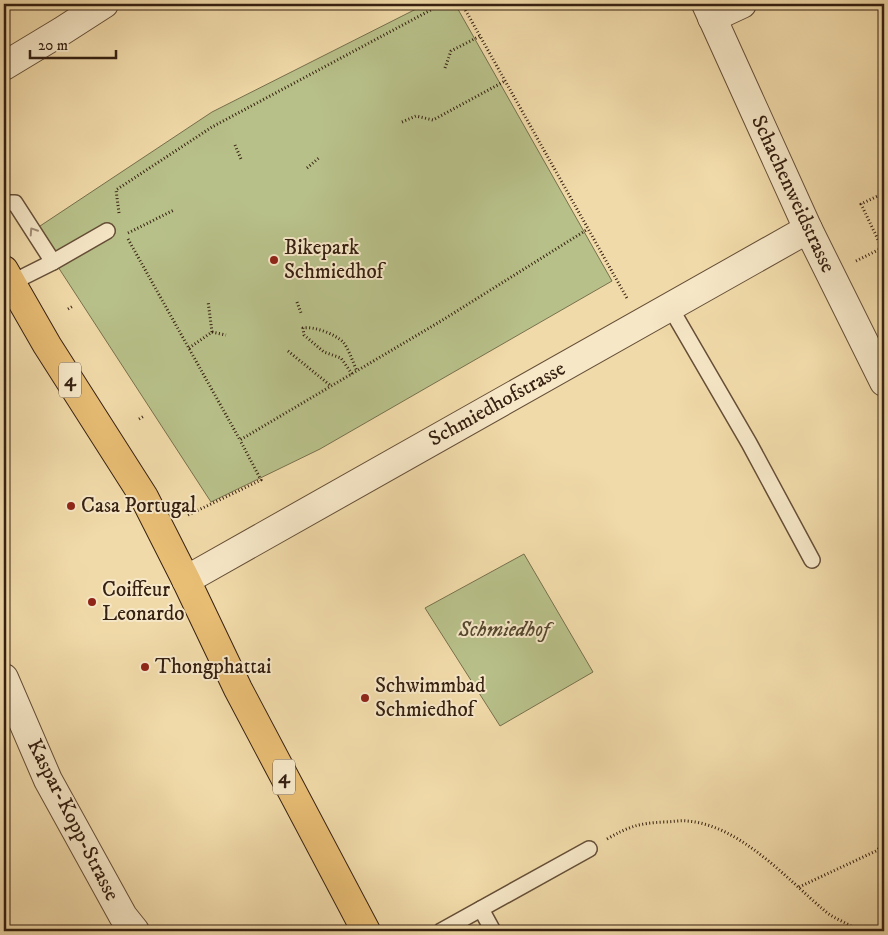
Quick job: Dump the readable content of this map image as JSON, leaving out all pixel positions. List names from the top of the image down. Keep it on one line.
{"streets":{"main road":["4"],"street":["Schachenweidstrasse","Schmiedhofstrasse","Kaspar-Kopp-Strasse"]},"crossings":[["Schachenweidstrasse","Schmiedhofstrasse"],["4","Schmiedhofstrasse"]],"parks":["Schmiedhof"],"places":["Bikepark Schmiedhof","Casa Portugal","Coiffeur Leonardo","Thongphattai","Schwimmbad Schmiedhof"],"scale_bar":"20 m"}
